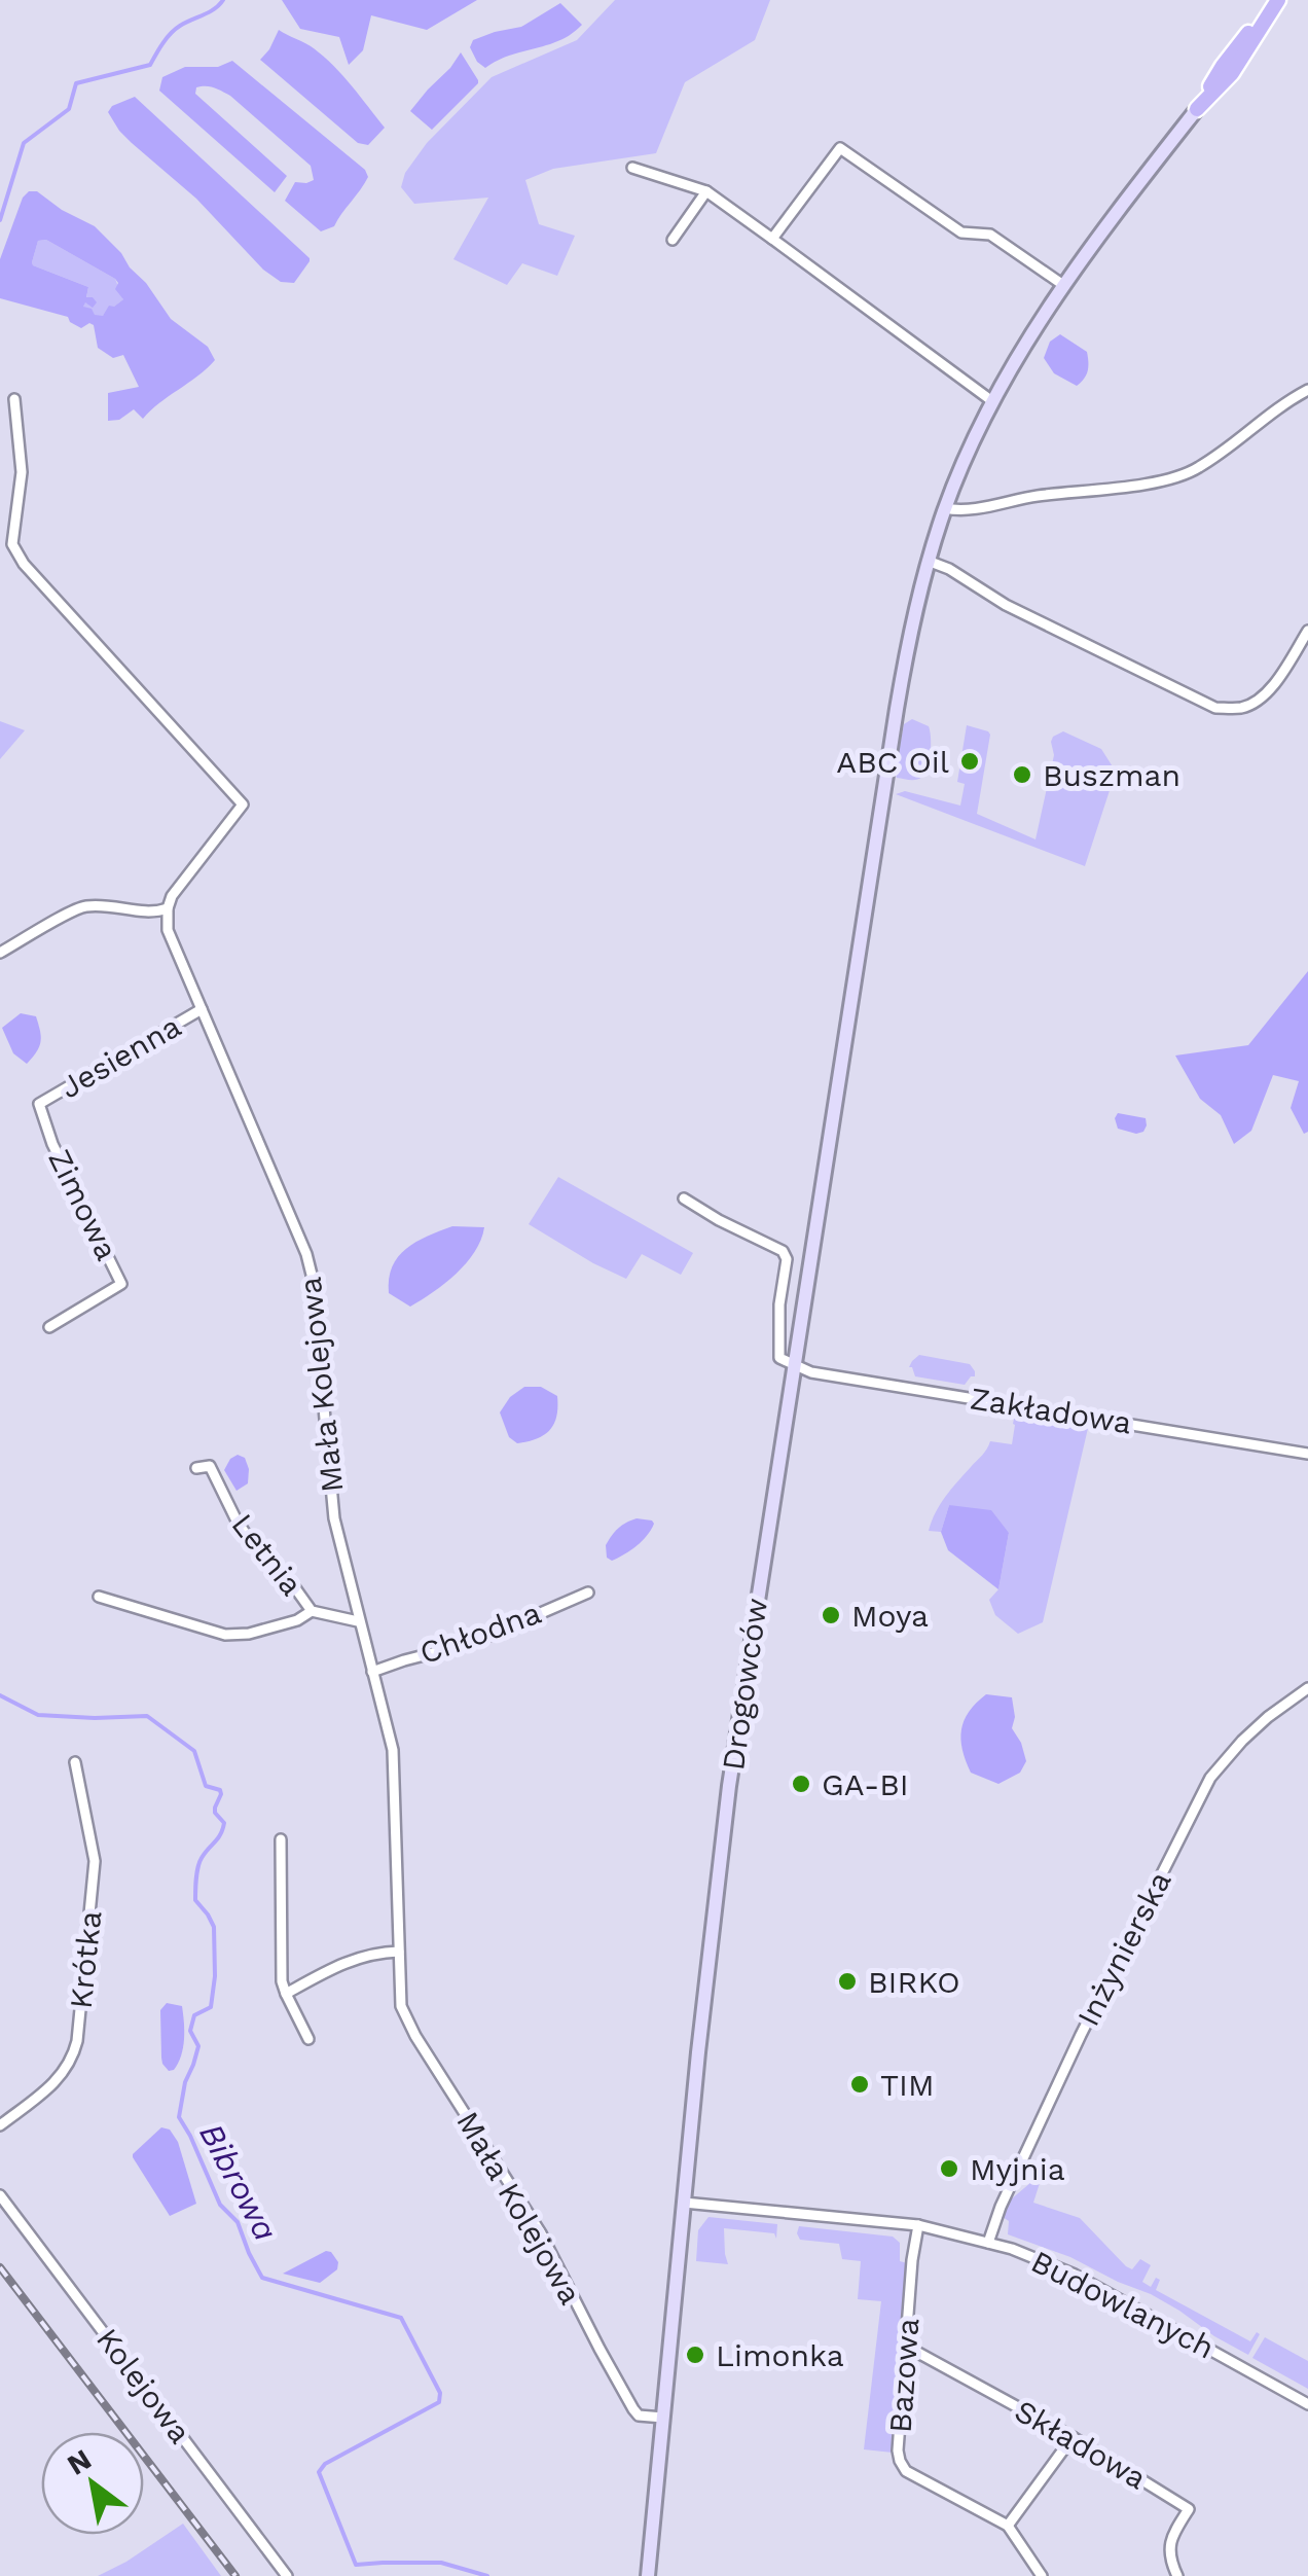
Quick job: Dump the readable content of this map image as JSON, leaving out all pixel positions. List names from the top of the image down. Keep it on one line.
{"streets":{"main road":["Drogowców"],"street":["Jesienna","Zimowa","Mała Kolejowa","Zakładowa","Letnia","Chłodna","Inżynierska","Krótka","Budowlanych","Bazowa","Kolejowa","Składowa"]},"crossings":[["Jesienna","Zimowa"],["Jesienna","Mała Kolejowa"],["Mała Kolejowa","Letnia"],["Mała Kolejowa","Chłodna"],["Mała Kolejowa","Drogowców"],["Zakładowa","Drogowców"],["Drogowców","Budowlanych"],["Inżynierska","Budowlanych"],["Budowlanych","Bazowa"],["Bazowa","Składowa"]],"water":["Bibrowa"],"places":["ABC Oil","Buszman","Moya","GA-BI","BIRKO","TIM","Myjnia","Limonka"],"north":"top left"}
